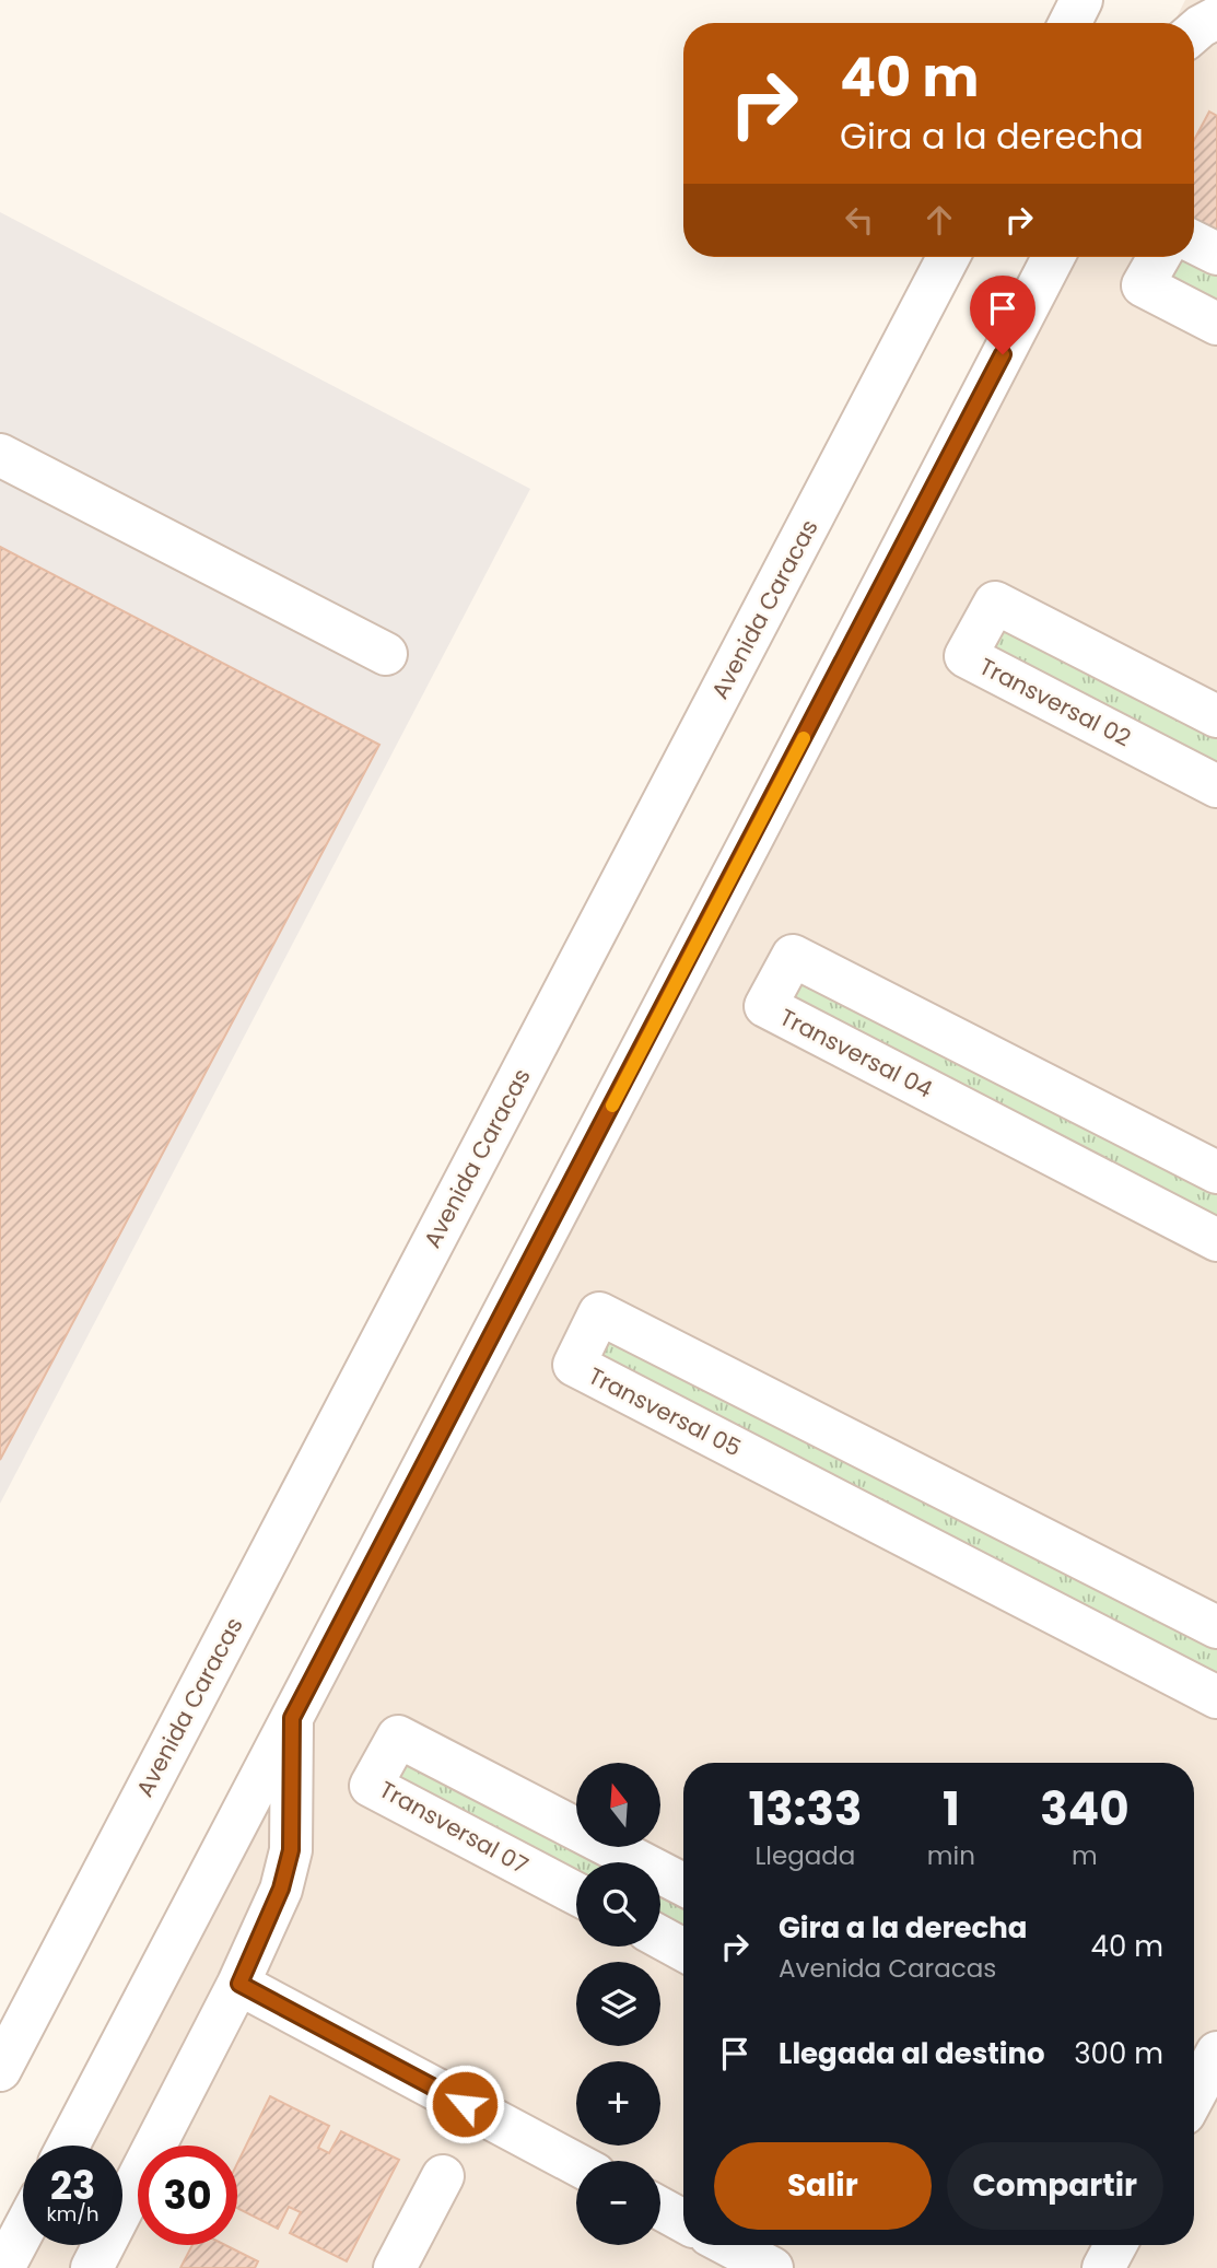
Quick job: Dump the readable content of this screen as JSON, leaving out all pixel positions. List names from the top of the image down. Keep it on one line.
{"streets":{"street":["Avenida Caracas","Transversal 02","Transversal 04","Transversal 05","Transversal 07"]},"north":"top","page":{"turn":["40 m","Gira a la derecha"],"map_buttons":["+","−"],"eta":["13:33","Llegada","1","min","340","m"],"list":[{"name":"Gira a la derecha","note":"Avenida Caracas","value":"40 m"},{"name":"Llegada al destino","value":"300 m"}],"buttons":["Salir","Compartir"],"speed":"23 km/h","limit":"30"}}
